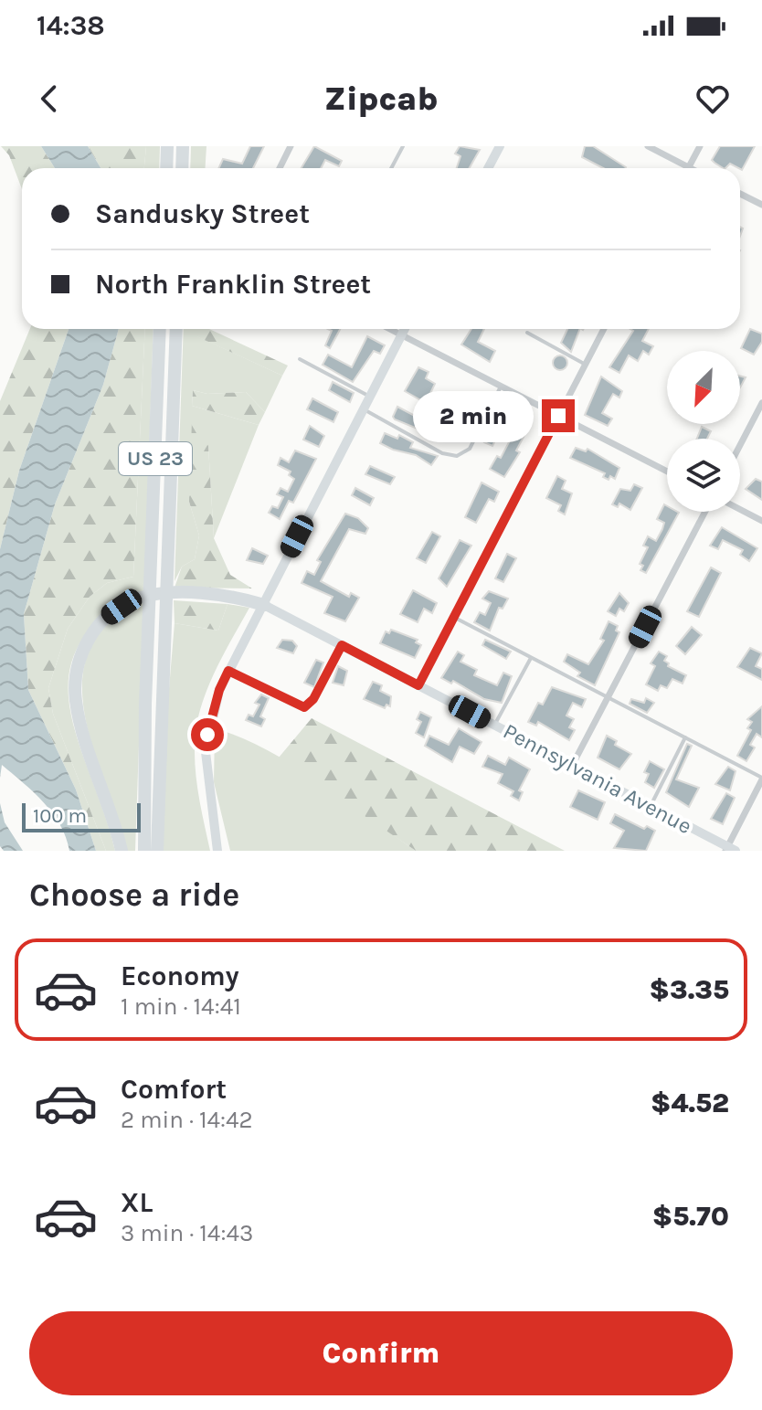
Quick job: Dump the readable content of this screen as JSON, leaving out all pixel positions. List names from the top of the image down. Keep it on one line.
{"streets":{"highway":["US 23"],"street":["Pennsylvania Avenue"]},"scale_bar":"100 m","north":"bottom left","page":{"status":"14:38","header":"Zipcab","banner":["Sandusky Street","North Franklin Street"],"bubble":"2 min","scale":"100 m","heading":"Choose a ride","list":[{"name":"Economy","note":"1 min · 14:41","value":"$3.35"},{"name":"Comfort","note":"2 min · 14:42","value":"$4.52"},{"name":"XL","note":"3 min · 14:43","value":"$5.70"}],"buttons":"Confirm"}}
